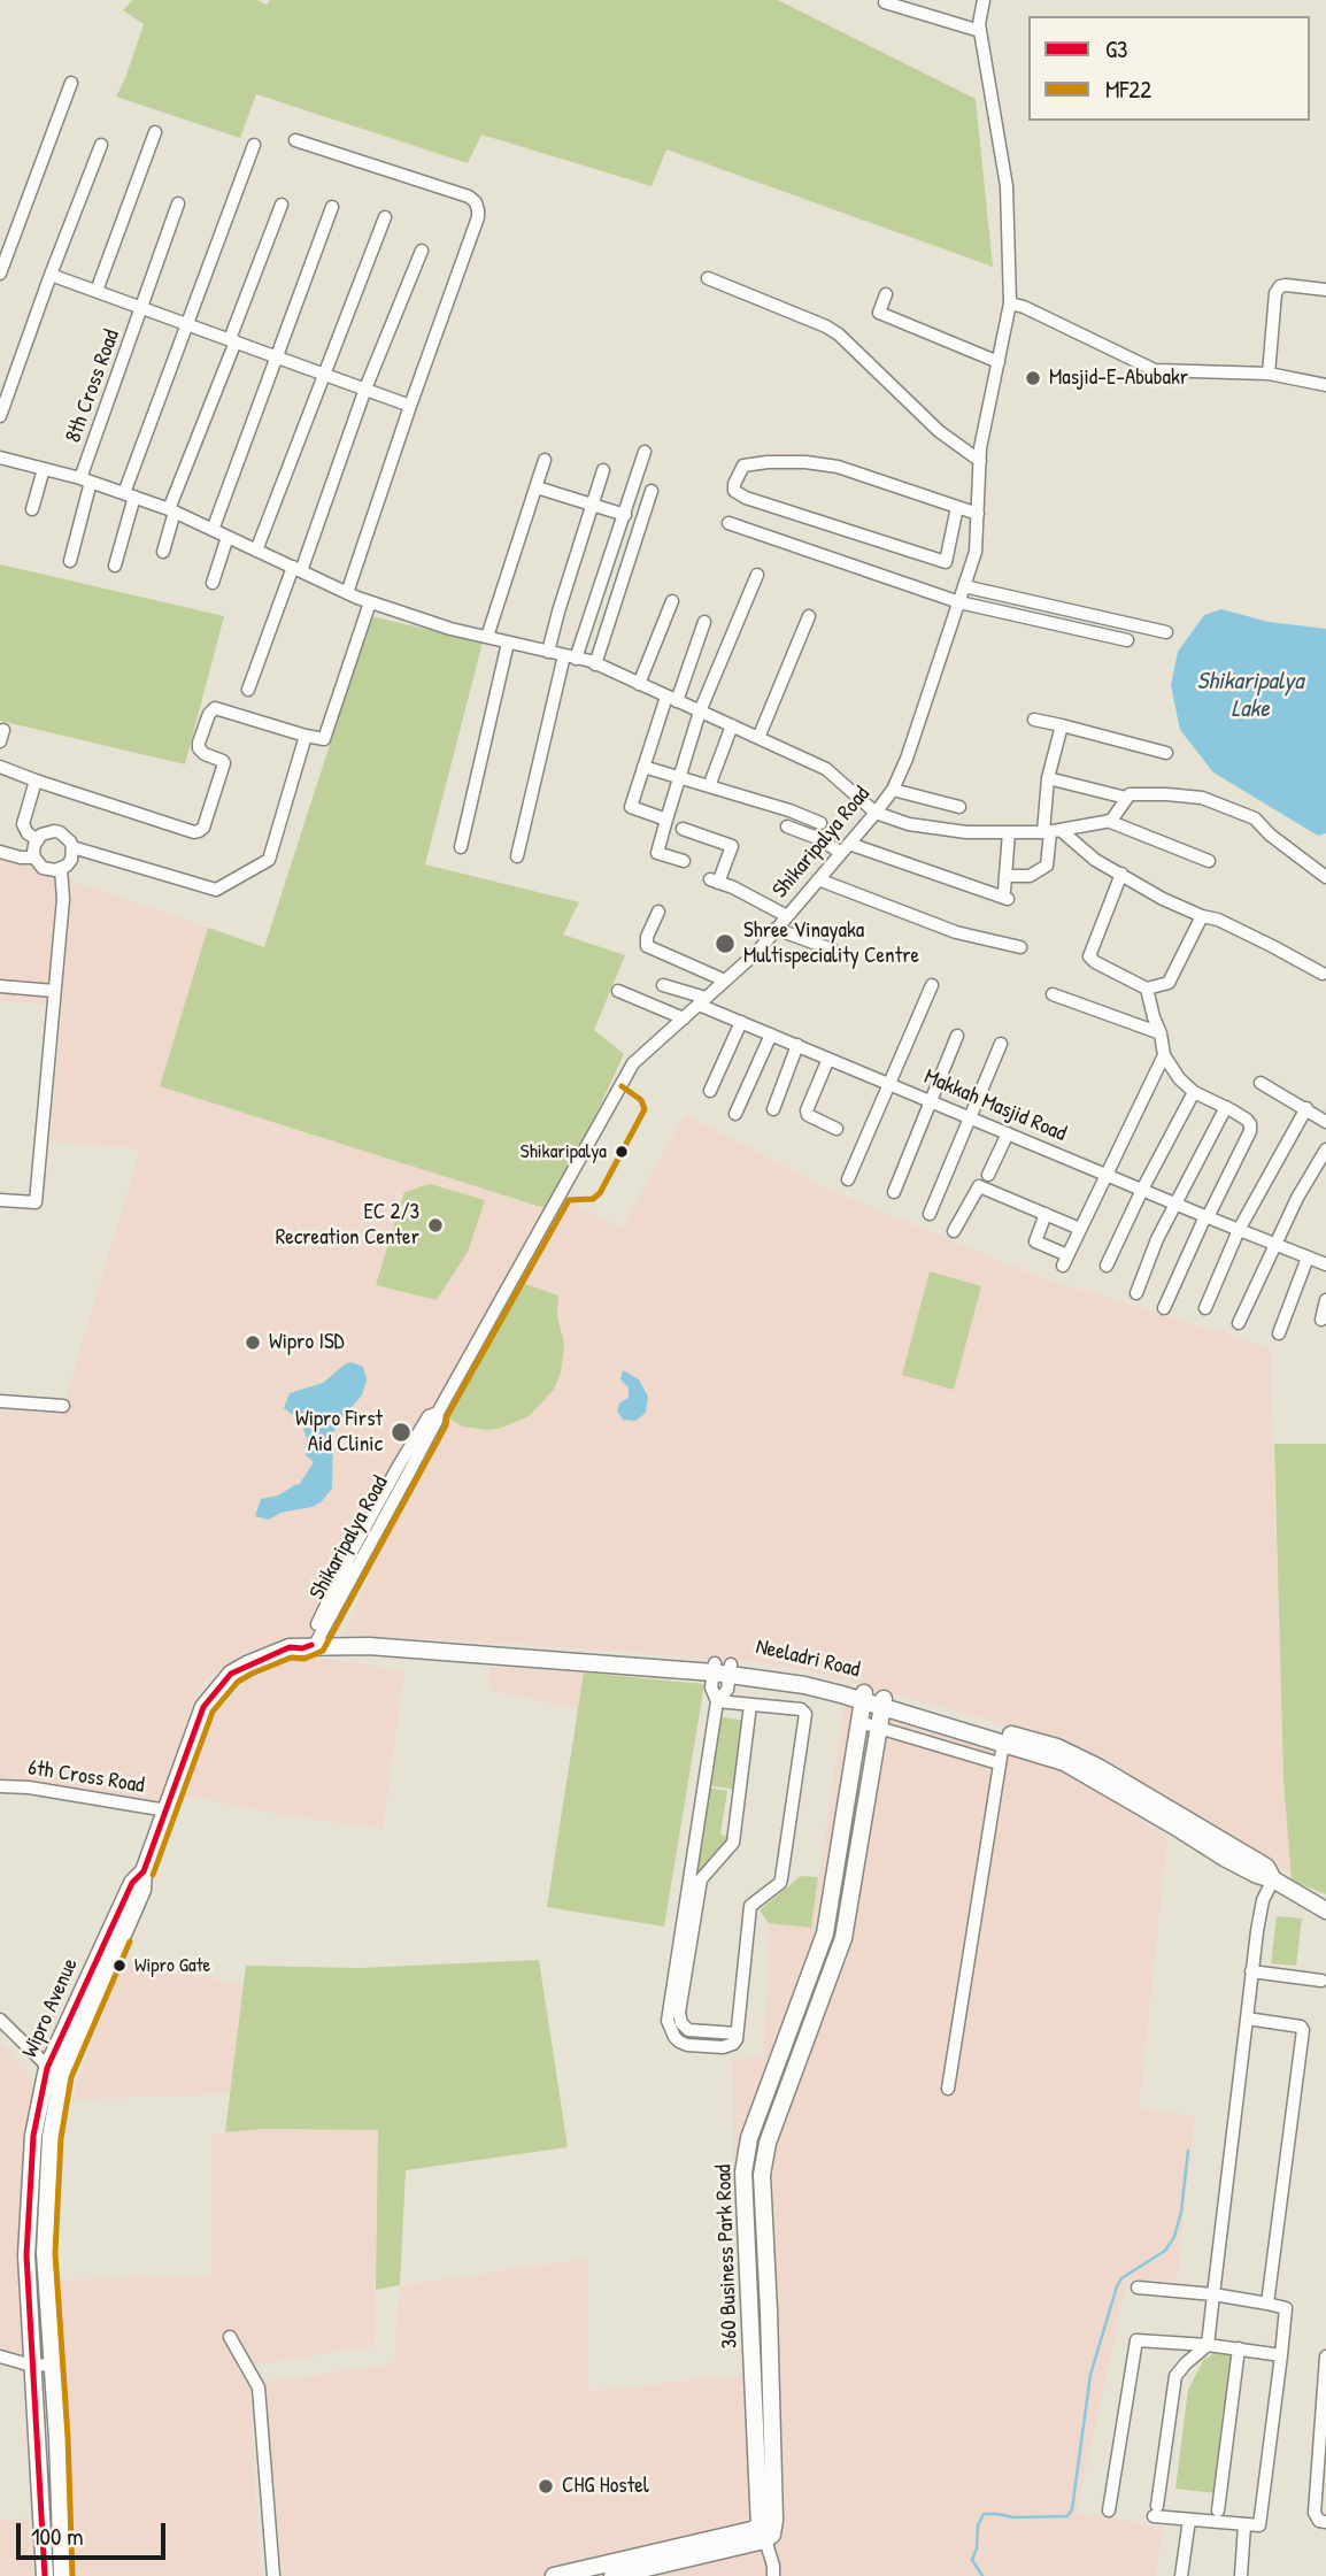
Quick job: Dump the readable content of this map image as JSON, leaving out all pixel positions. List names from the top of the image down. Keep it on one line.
{"streets":{"main road":["Neeladri Road","Wipro Avenue","360 Business Park Road"],"street":["8th Cross Road","Shikaripalya Road","Makkah Masjid Road","6th Cross Road"]},"crossings":[["Shikaripalya Road","Makkah Masjid Road"],["Shikaripalya Road","Neeladri Road"],["Shikaripalya Road","Wipro Avenue"],["Neeladri Road","Wipro Avenue"],["Neeladri Road","360 Business Park Road"],["6th Cross Road","Wipro Avenue"]],"water":["Shikaripalya Lake"],"places":["Masjid-E-Abubakr","Shree Vinayaka Multispeciality Centre","Shikaripalya","EC 2/3 Recreation Center","Wipro ISD","Wipro First Aid Clinic","Wipro Gate","CHG Hostel"],"lines":["transit line MF22","transit line G3"],"legend":["G3","MF22"],"scale_bar":"100 m"}
